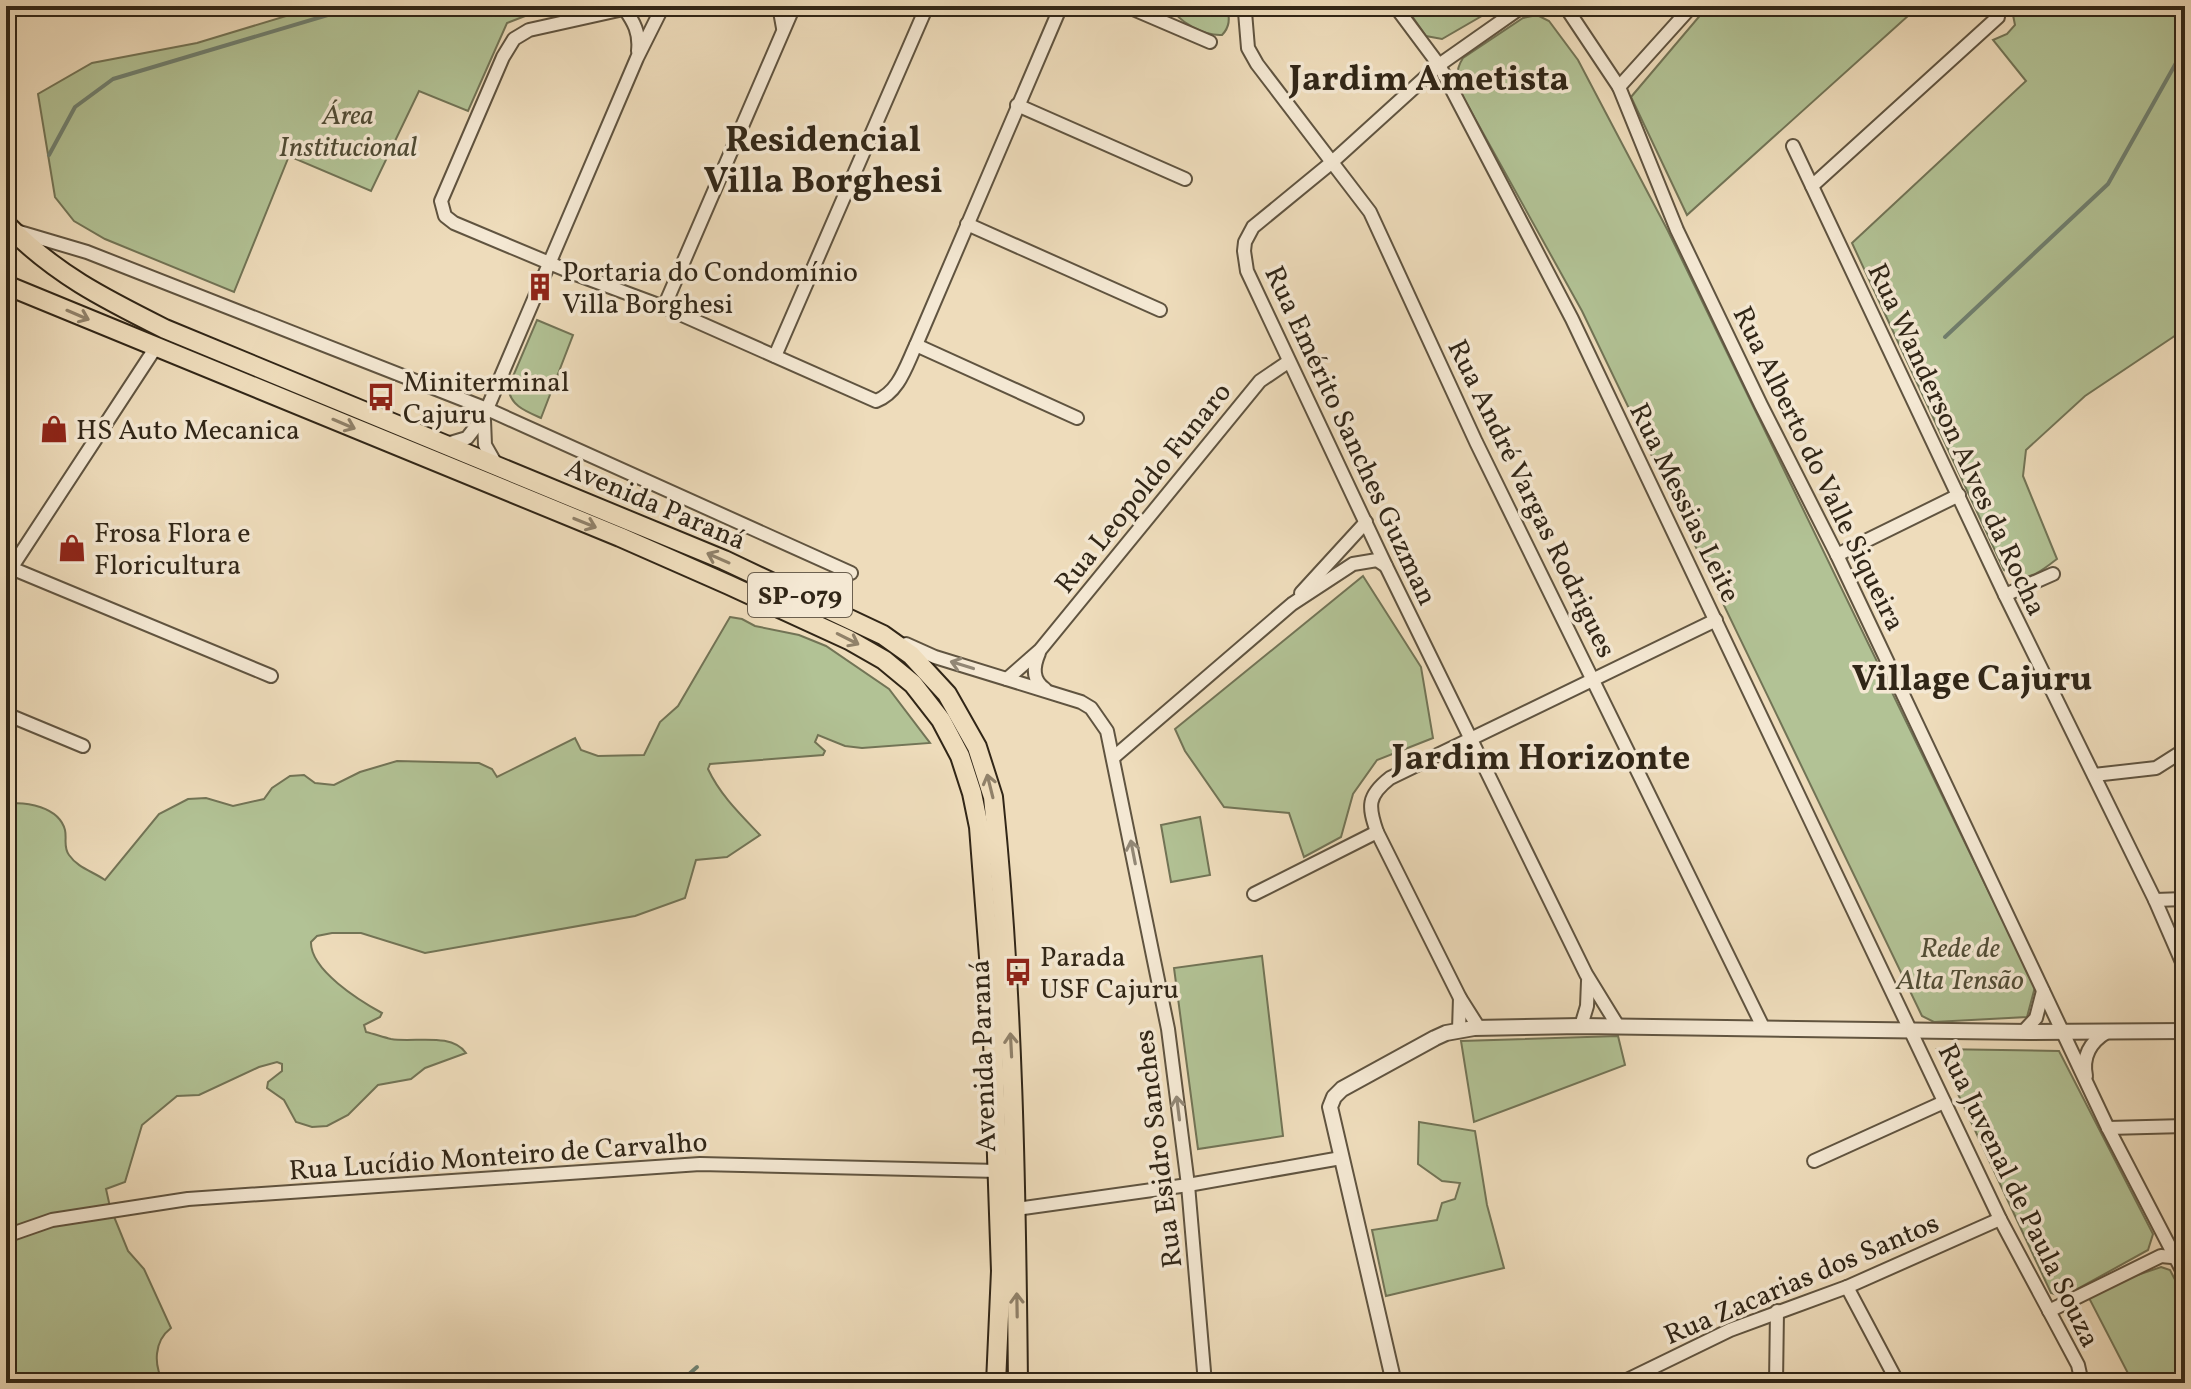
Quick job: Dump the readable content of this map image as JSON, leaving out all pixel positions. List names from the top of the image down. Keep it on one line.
{"streets":{"main road":["Avenida Paraná","SP-079"],"street":["Rua Emérito Sanches Guzman","Rua Wanderson Alves da Rocha","Rua Alberto do Valle Siqueira","Rua Leopoldo Funaro","Rua André Vargas Rodrigues","Rua Messias Leite","Rua Esidro Sanches","Rua Lucídio Monteiro de Carvalho","Rua Juvenal de Paula Souza","Rua Zacarias dos Santos"]},"crossings":[["Rua Emérito Sanches Guzman","Rua Leopoldo Funaro"],["Rua Emérito Sanches Guzman","Rua André Vargas Rodrigues"],["Rua Emérito Sanches Guzman","Rua Messias Leite"],["Rua Leopoldo Funaro","Rua Esidro Sanches"],["Rua Messias Leite","Rua Juvenal de Paula Souza"],["Avenida Paraná","Rua Esidro Sanches"],["Avenida Paraná","Rua Lucídio Monteiro de Carvalho"],["Rua Juvenal de Paula Souza","Rua Zacarias dos Santos"]],"one_way":["Rua Esidro Sanches"],"districts":["Jardim Ametista","Residencial Villa Borghesi","Village Cajuru","Jardim Horizonte"],"parks":["Área Institucional","Rede de Alta Tensão"],"places":{"building":["Portaria do Condomínio Villa Borghesi"],"bus stop":["Miniterminal Cajuru","Parada USF Cajuru"],"shop":["HS Auto Mecanica","Frosa Flora e Floricultura"]}}
